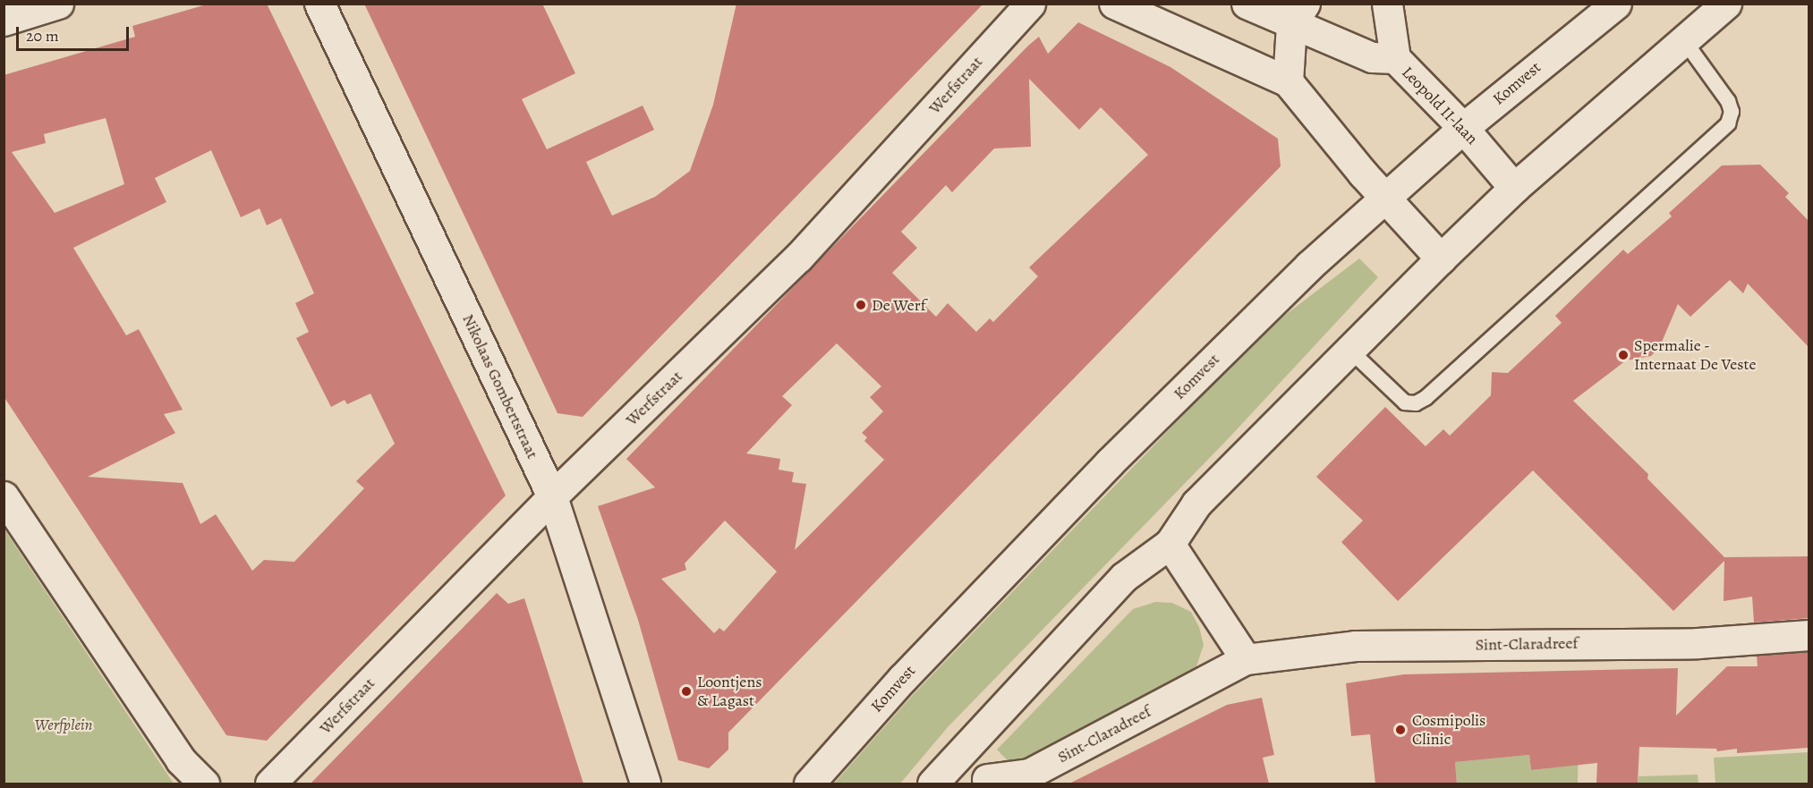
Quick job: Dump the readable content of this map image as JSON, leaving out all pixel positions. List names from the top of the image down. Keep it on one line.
{"streets":{"street":["Komvest","Werfstraat","Leopold II-laan","Nikolaas Gombertstraat","Sint-Claradreef"]},"crossings":[["Komvest","Leopold II-laan"],["Werfstraat","Nikolaas Gombertstraat"]],"parks":["Werfplein"],"places":["De Werf","Spermalie - Internaat De Veste","Loontjens & Lagast","Cosmipolis Clinic"],"scale_bar":"20 m"}
